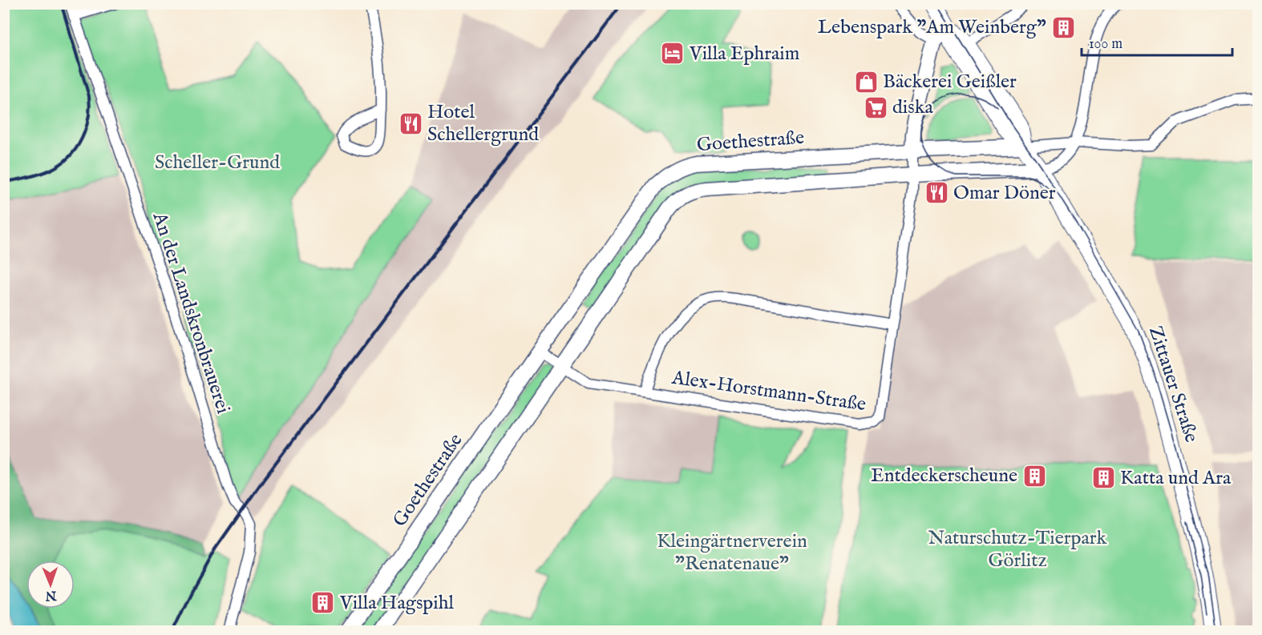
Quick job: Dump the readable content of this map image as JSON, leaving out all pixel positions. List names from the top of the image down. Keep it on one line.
{"streets":{"main road":["Zittauer Straße"],"street":["Goethestraße","An der Landskronbrauerei","Alex-Horstmann-Straße"]},"crossings":[["Goethestraße","Zittauer Straße"]],"parks":["Scheller-Grund","Naturschutz-Tierpark Görlitz","Kleingärtnerverein \"Renatenaue\""],"places":{"building":["Lebenspark \"Am Weinberg\"","Entdeckerscheune","Katta und Ara","Villa Hagspihl"],"hotel":["Villa Ephraim"],"shop":["Bäckerei Geißler"],"supermarket":["diska"],"restaurant":["Hotel Schellergrund","Omar Döner"]},"scale_bar":"100 m","north":"bottom"}
